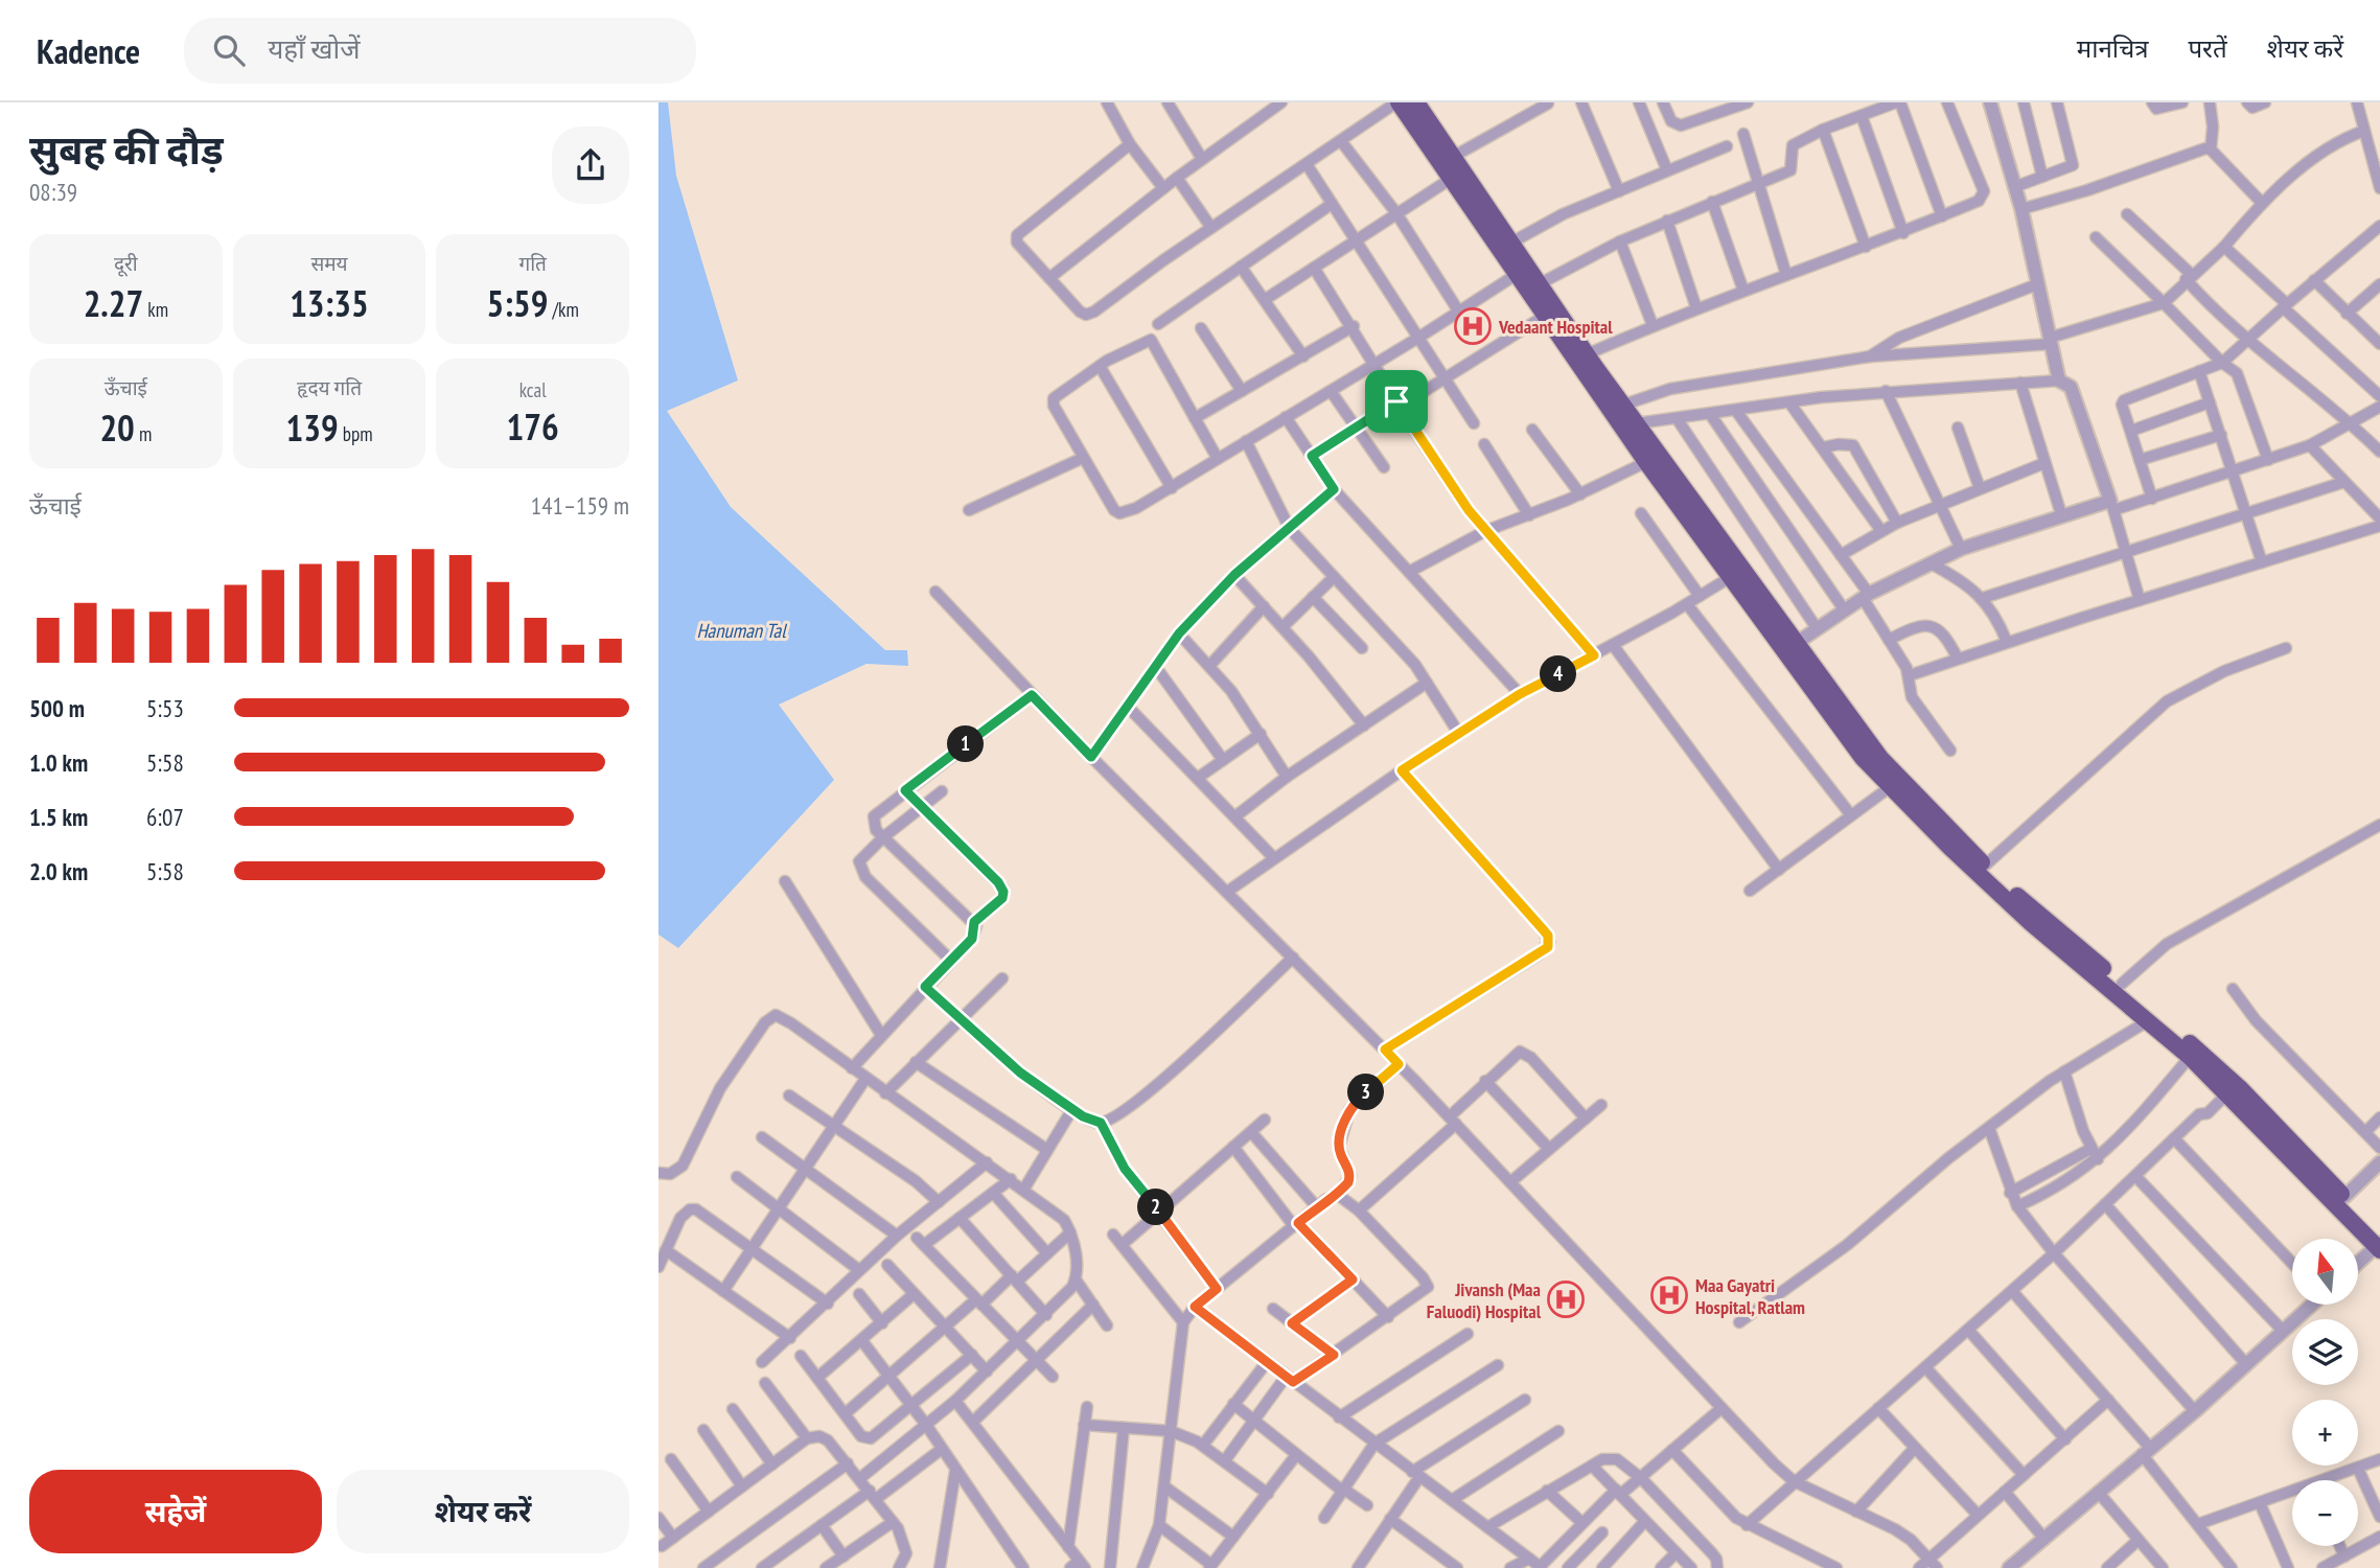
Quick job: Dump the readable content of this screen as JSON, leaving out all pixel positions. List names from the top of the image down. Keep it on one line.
{"water":["Hanuman Tal"],"places":{"hospital":["Vedaant Hospital","Maa Gayatri Hospital, Ratlam","Jivansh (Maa Faluodi) Hospital"]},"north":"top","page":{"header":"Kadence","search":"यहाँ खोजें","nav":["मानचित्र","परतें","शेयर करें"],"heading":["सुबह की दौड़","08:39"],"stats":[["दूरी","2.27 km"],["समय","13:35"],["गति","5:59 /km"],["ऊँचाई","20 m"],["हृदय गति","139 bpm"],["kcal","176"]],"chart":["ऊँचाई","141–159 m"],"pins":["4","1","3","2"],"list":[{"name":"500 m","note":"5:53"},{"name":"1.0 km","note":"5:58"},{"name":"1.5 km","note":"6:07"},{"name":"2.0 km","note":"5:58"}],"map_buttons":["+","−"],"buttons":["सहेजें","शेयर करें"]}}
